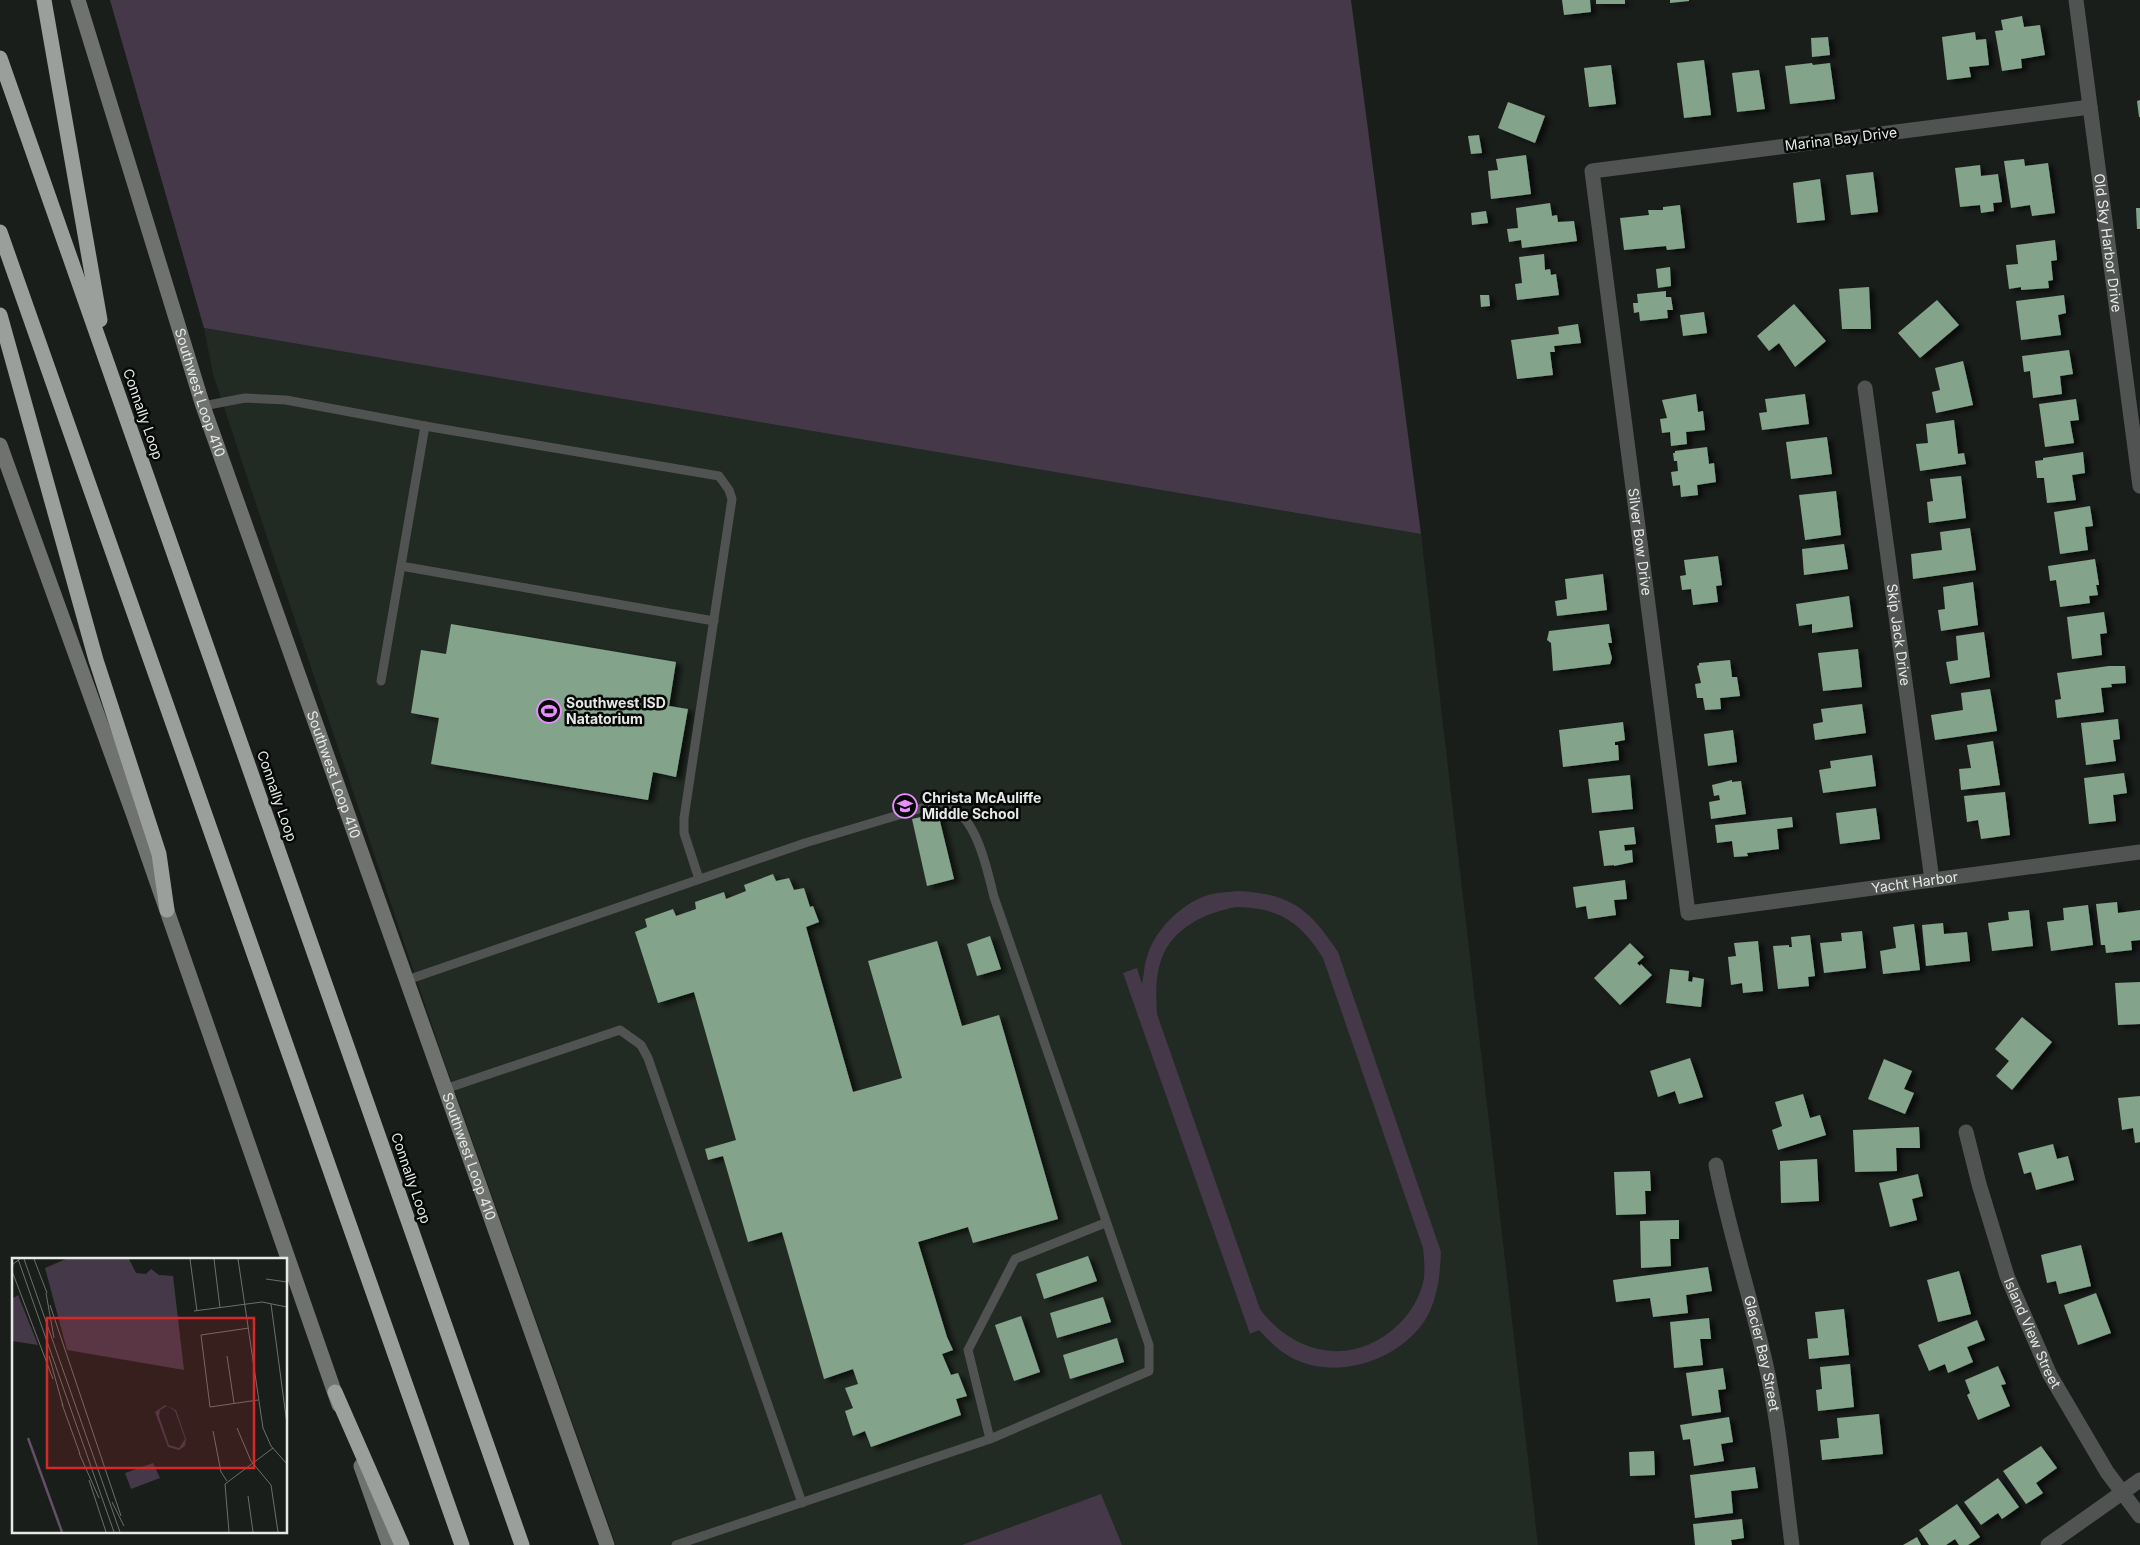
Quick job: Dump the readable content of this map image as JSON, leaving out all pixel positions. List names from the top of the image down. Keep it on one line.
{"streets":{"highway":["Connally Loop"],"main road":["Southwest Loop 410"],"street":["Marina Bay Drive","Old Sky Harbor Drive","Silver Bow Drive","Skip Jack Drive","Yacht Harbor","Island View Street","Glacier Bay Street"]},"crossings":[["Marina Bay Drive","Old Sky Harbor Drive"],["Marina Bay Drive","Silver Bow Drive"],["Silver Bow Drive","Yacht Harbor"],["Skip Jack Drive","Yacht Harbor"]],"places":{"sports":["Southwest ISD Natatorium"],"school or university":["Christa McAuliffe Middle School"]}}
